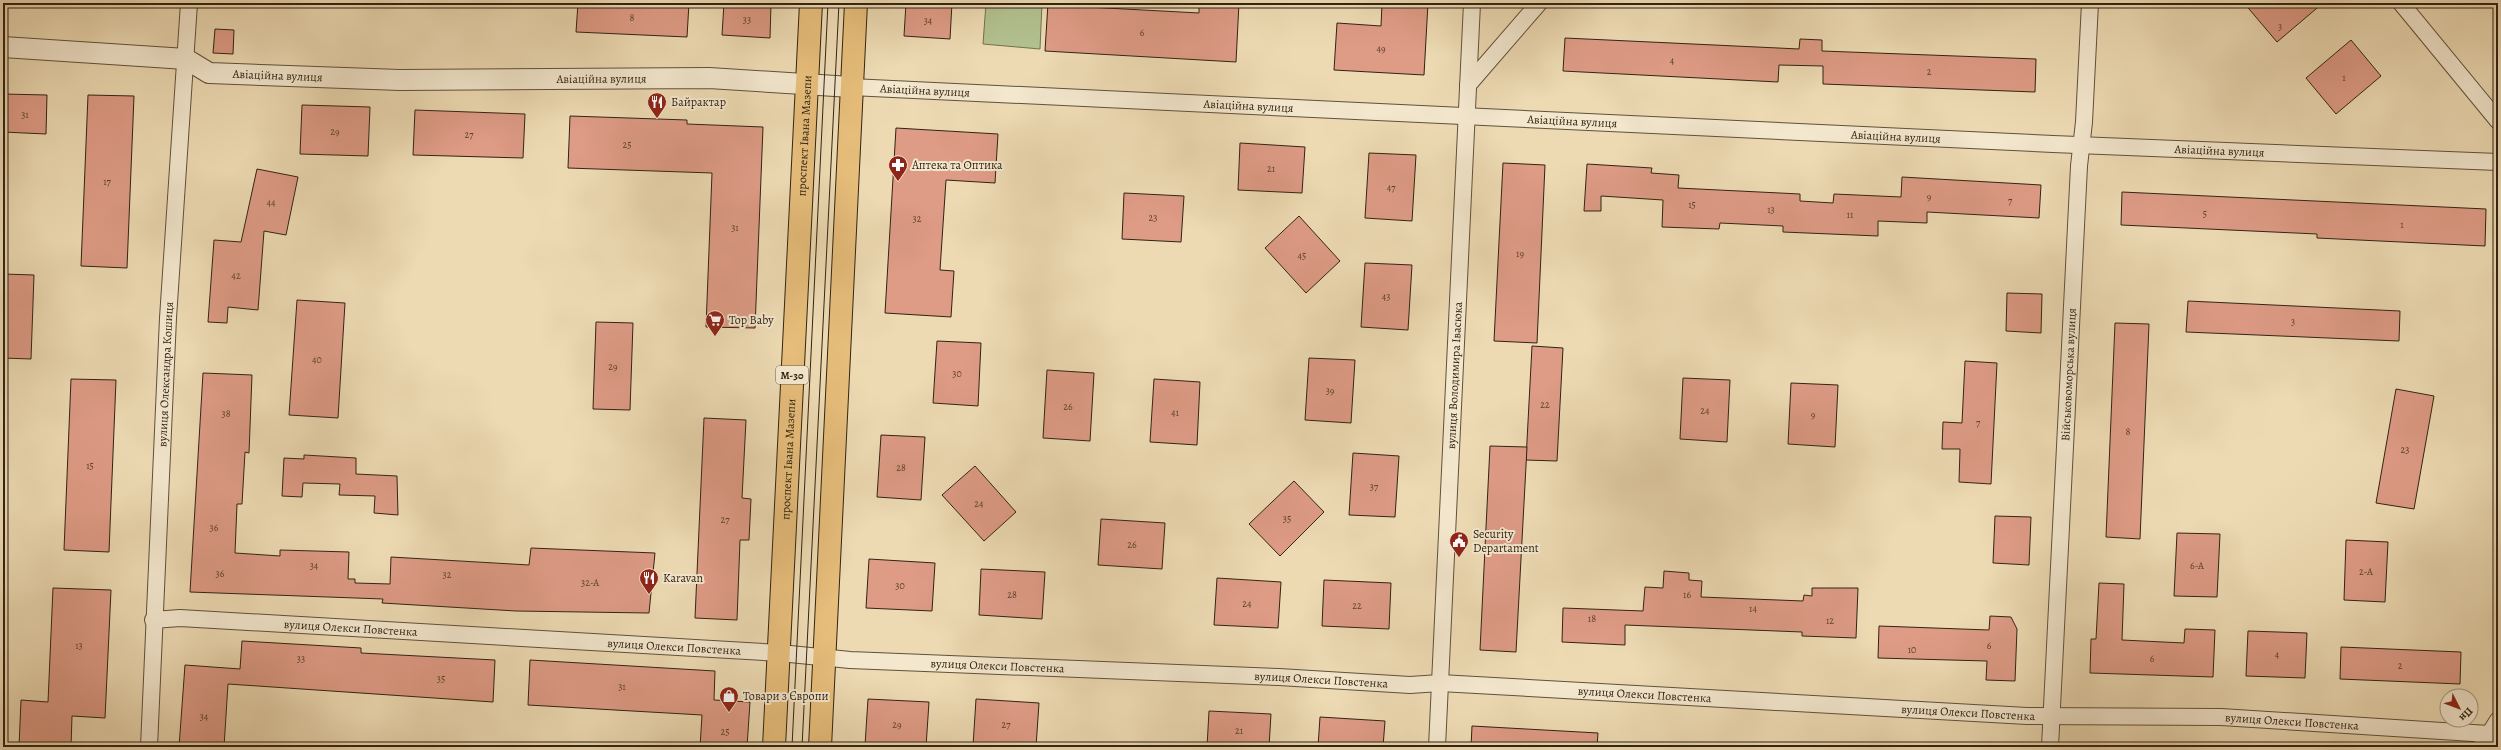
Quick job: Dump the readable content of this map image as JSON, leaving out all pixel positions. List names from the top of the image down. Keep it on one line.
{"streets":{"highway":["проспект Івана Мазепи","М-30"],"street":["Авіаційна вулиця","вулиця Олександра Кошиця","вулиця Володимира Івасюка","Військовоморська вулиця","вулиця Олекси Повстенка"]},"crossings":[["Авіаційна вулиця","проспект Івана Мазепи"],["Авіаційна вулиця","вулиця Олександра Кошиця"],["Авіаційна вулиця","вулиця Володимира Івасюка"],["Авіаційна вулиця","Військовоморська вулиця"],["проспект Івана Мазепи","вулиця Олекси Повстенка"],["вулиця Олександра Кошиця","вулиця Олекси Повстенка"],["вулиця Володимира Івасюка","вулиця Олекси Повстенка"],["Військовоморська вулиця","вулиця Олекси Повстенка"]],"places":{"restaurant":["Байрактар","Karavan"],"pharmacy":["Аптека та Оптика"],"supermarket":["Top Baby"],"public building":["Security Departament"],"shop":["Товари з Європи"]},"house_numbers":["8","33","34","3","6","49","4","2","1","31","29","27","25","21","17","47","9","7","44","15","13","5","11","23","32","1","31","19","45","42","43","3","40","29","30","39","22","26","24","41","38","9","7","8","23","15","28","37","24","35","27","36","26","34","6-А","2-А","36","32","32-А","30","28","16","24","22","14","18","12","13","6","10","4","33","6","2","35","31","34","29","27","21","25"],"north":"bottom right"}
